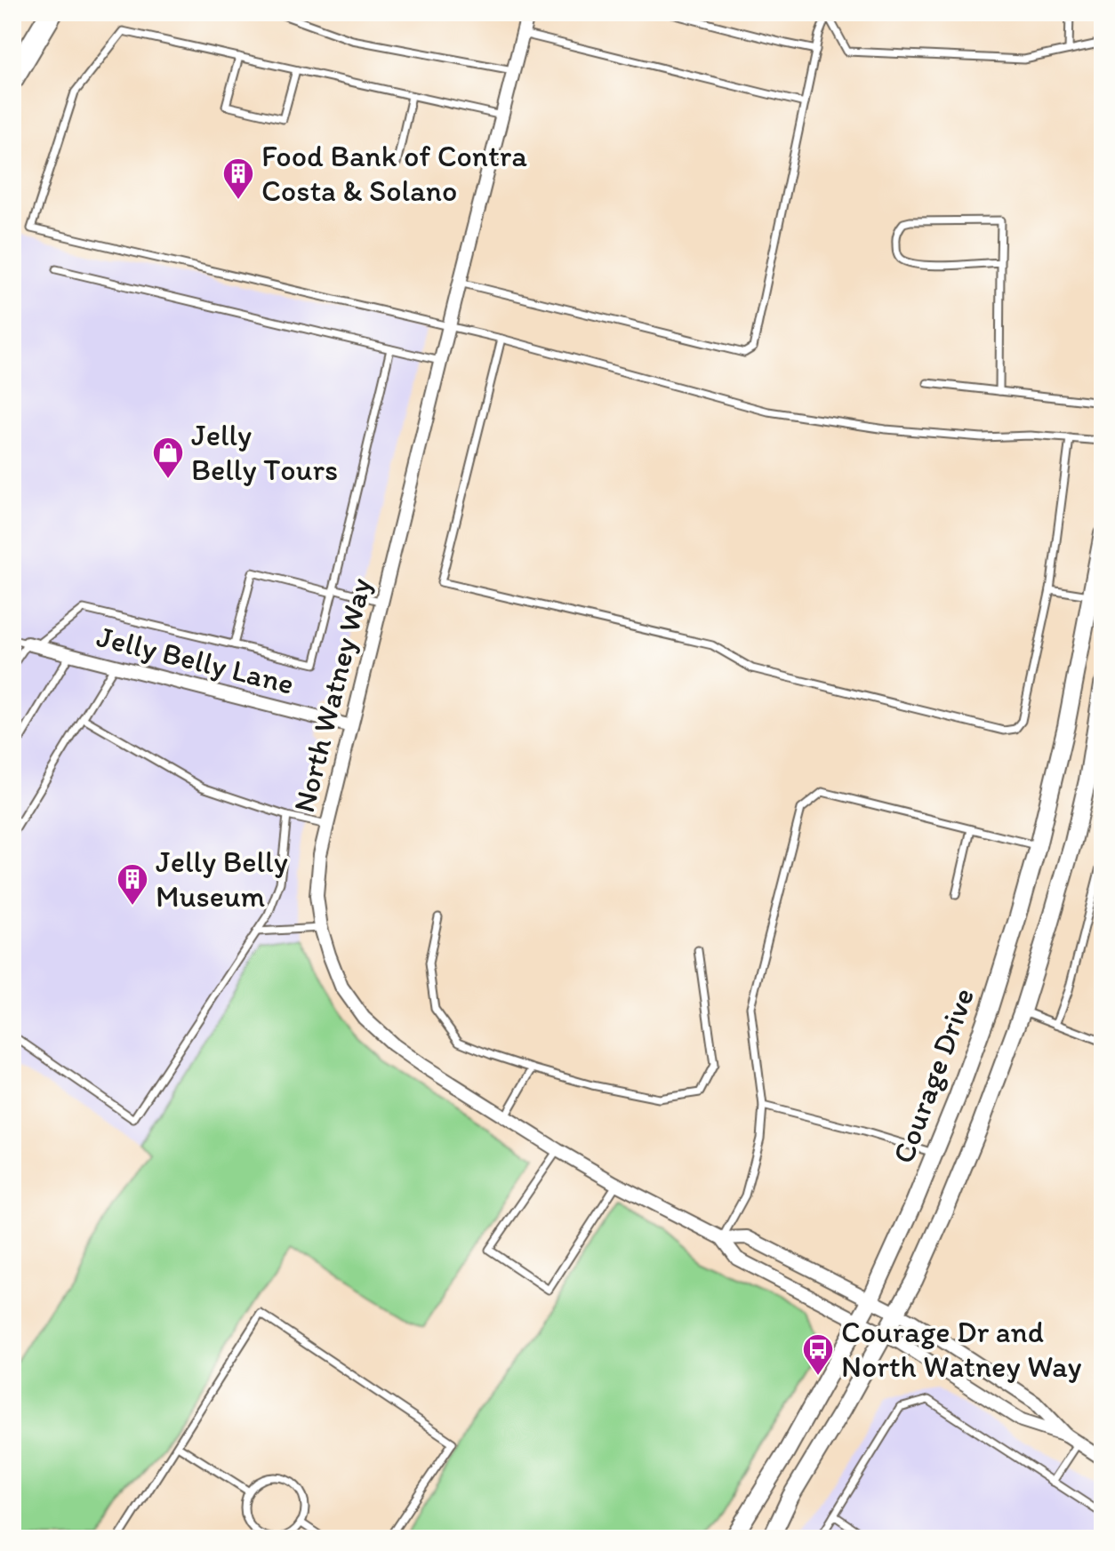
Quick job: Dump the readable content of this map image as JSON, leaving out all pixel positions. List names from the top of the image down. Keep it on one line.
{"streets":{"street":["Jelly Belly Lane","North Watney Way","Courage Drive"]},"crossings":[["Jelly Belly Lane","North Watney Way"],["North Watney Way","Courage Drive"]],"places":{"building":["Food Bank of Contra Costa & Solano","Jelly Belly Museum"],"shop":["Jelly Belly Tours"],"bus stop":["Courage Dr and North Watney Way"]}}
